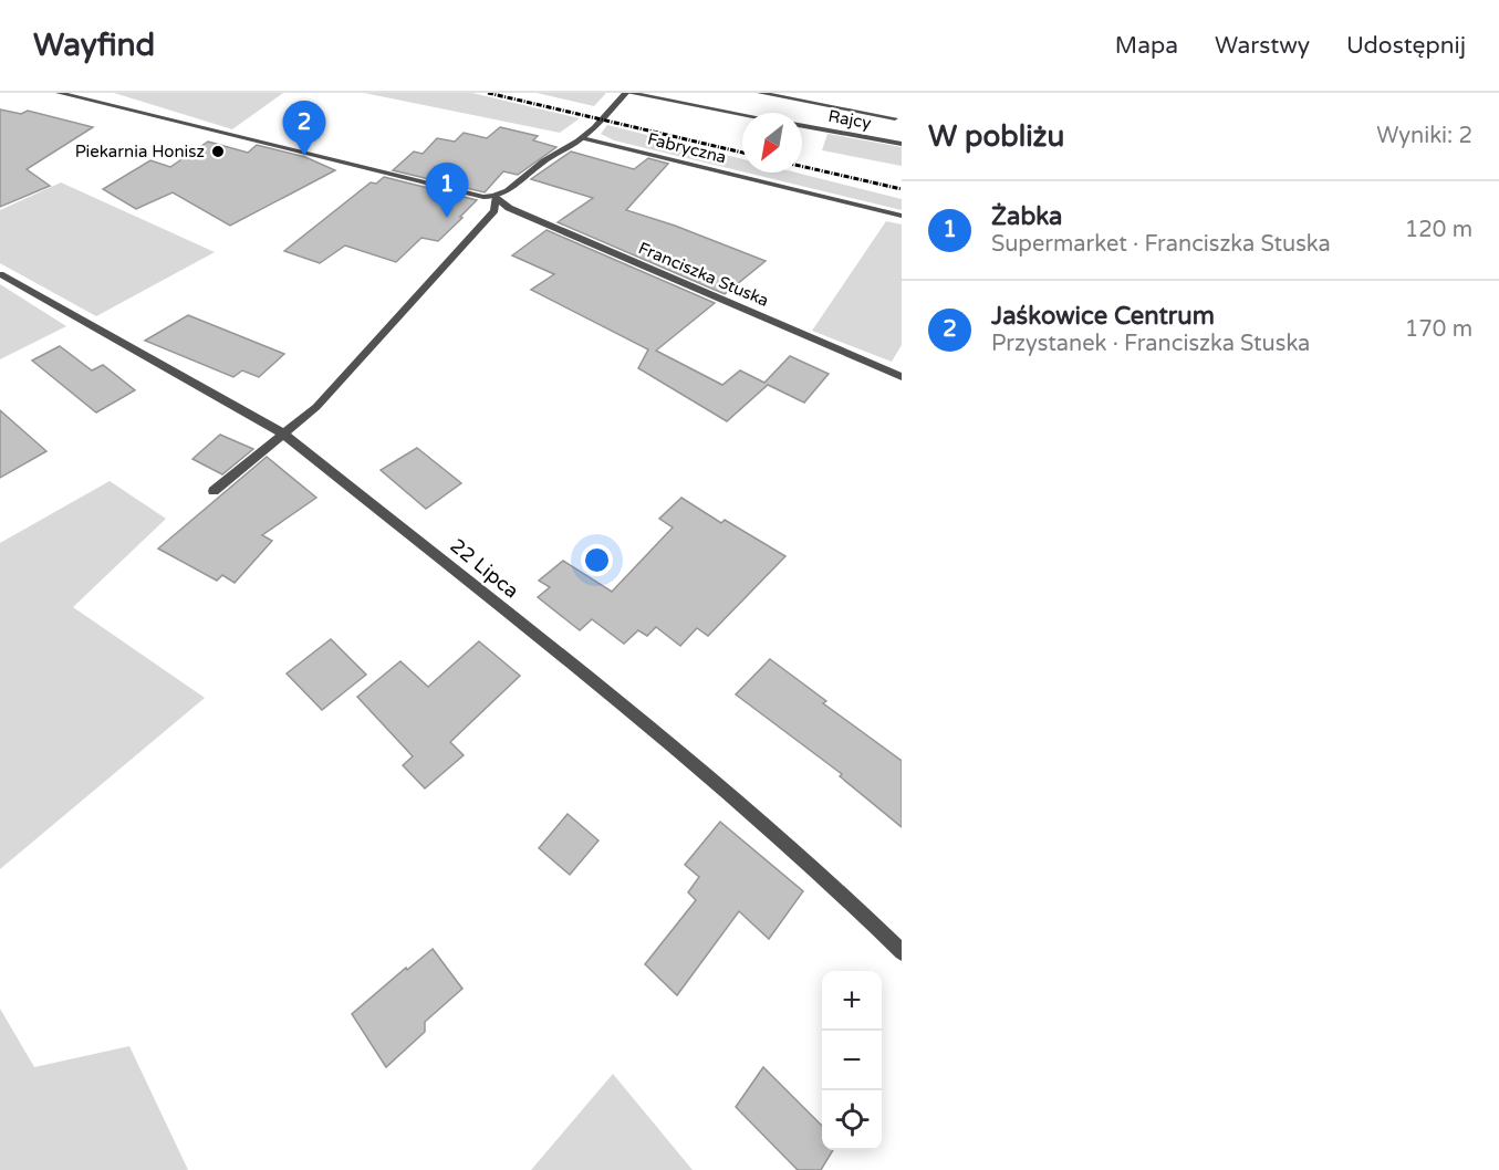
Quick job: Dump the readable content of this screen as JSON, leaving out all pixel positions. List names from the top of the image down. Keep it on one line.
{"streets":{"street":["Rajcy","Fabryczna","Franciszka Stuska","22 Lipca"]},"places":["Piekarnia Honisz"],"north":"bottom left","page":{"header":"Wayfind","nav":["Mapa","Warstwy","Udostępnij"],"heading":["W pobliżu","Wyniki: 2"],"pins":["2","1"],"list":[{"mark":"1","name":"Żabka","note":"Supermarket · Franciszka Stuska","value":"120 m"},{"mark":"2","name":"Jaśkowice Centrum","note":"Przystanek · Franciszka Stuska","value":"170 m"}],"map_buttons":["+","−"]}}
